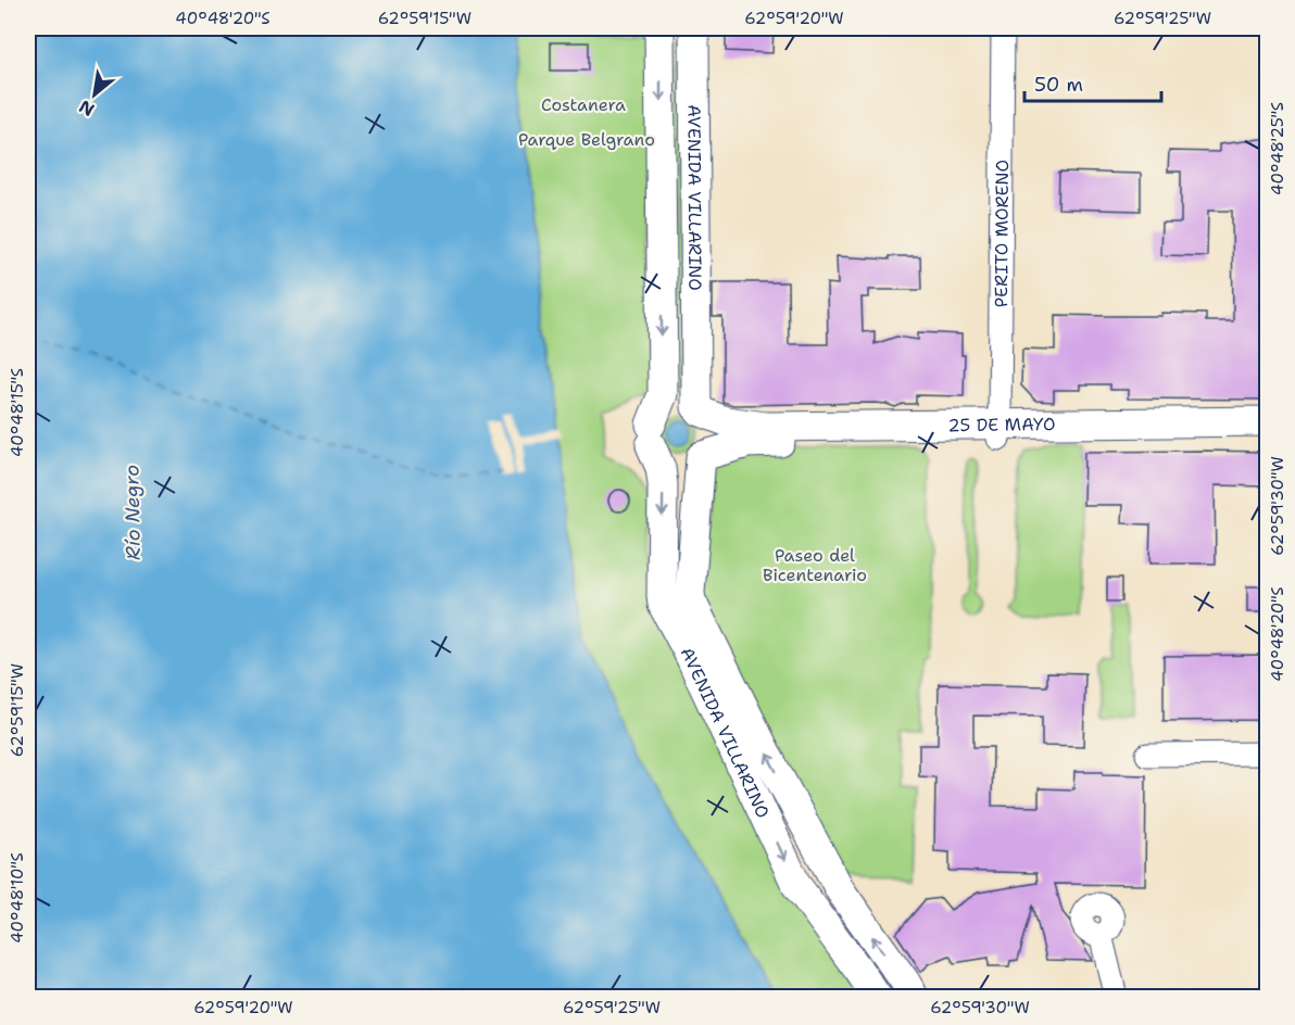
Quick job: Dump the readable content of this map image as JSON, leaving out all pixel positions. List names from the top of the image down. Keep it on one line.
{"streets":{"main road":["AVENIDA VILLARINO","25 DE MAYO"],"street":["PERITO MORENO"]},"crossings":[["AVENIDA VILLARINO","25 DE MAYO"],["PERITO MORENO","25 DE MAYO"]],"water":["Río Negro"],"parks":["Costanera","Parque Belgrano","Paseo del Bicentenario"],"scale_bar":"50 m","north":"bottom left","coordinates":["40°48'20\"S","62°59'15\"W","62°59'20\"W","62°59'25\"W","40°48'25\"S","40°48'15\"S","62°59'30\"W","40°48'10\"S"]}
